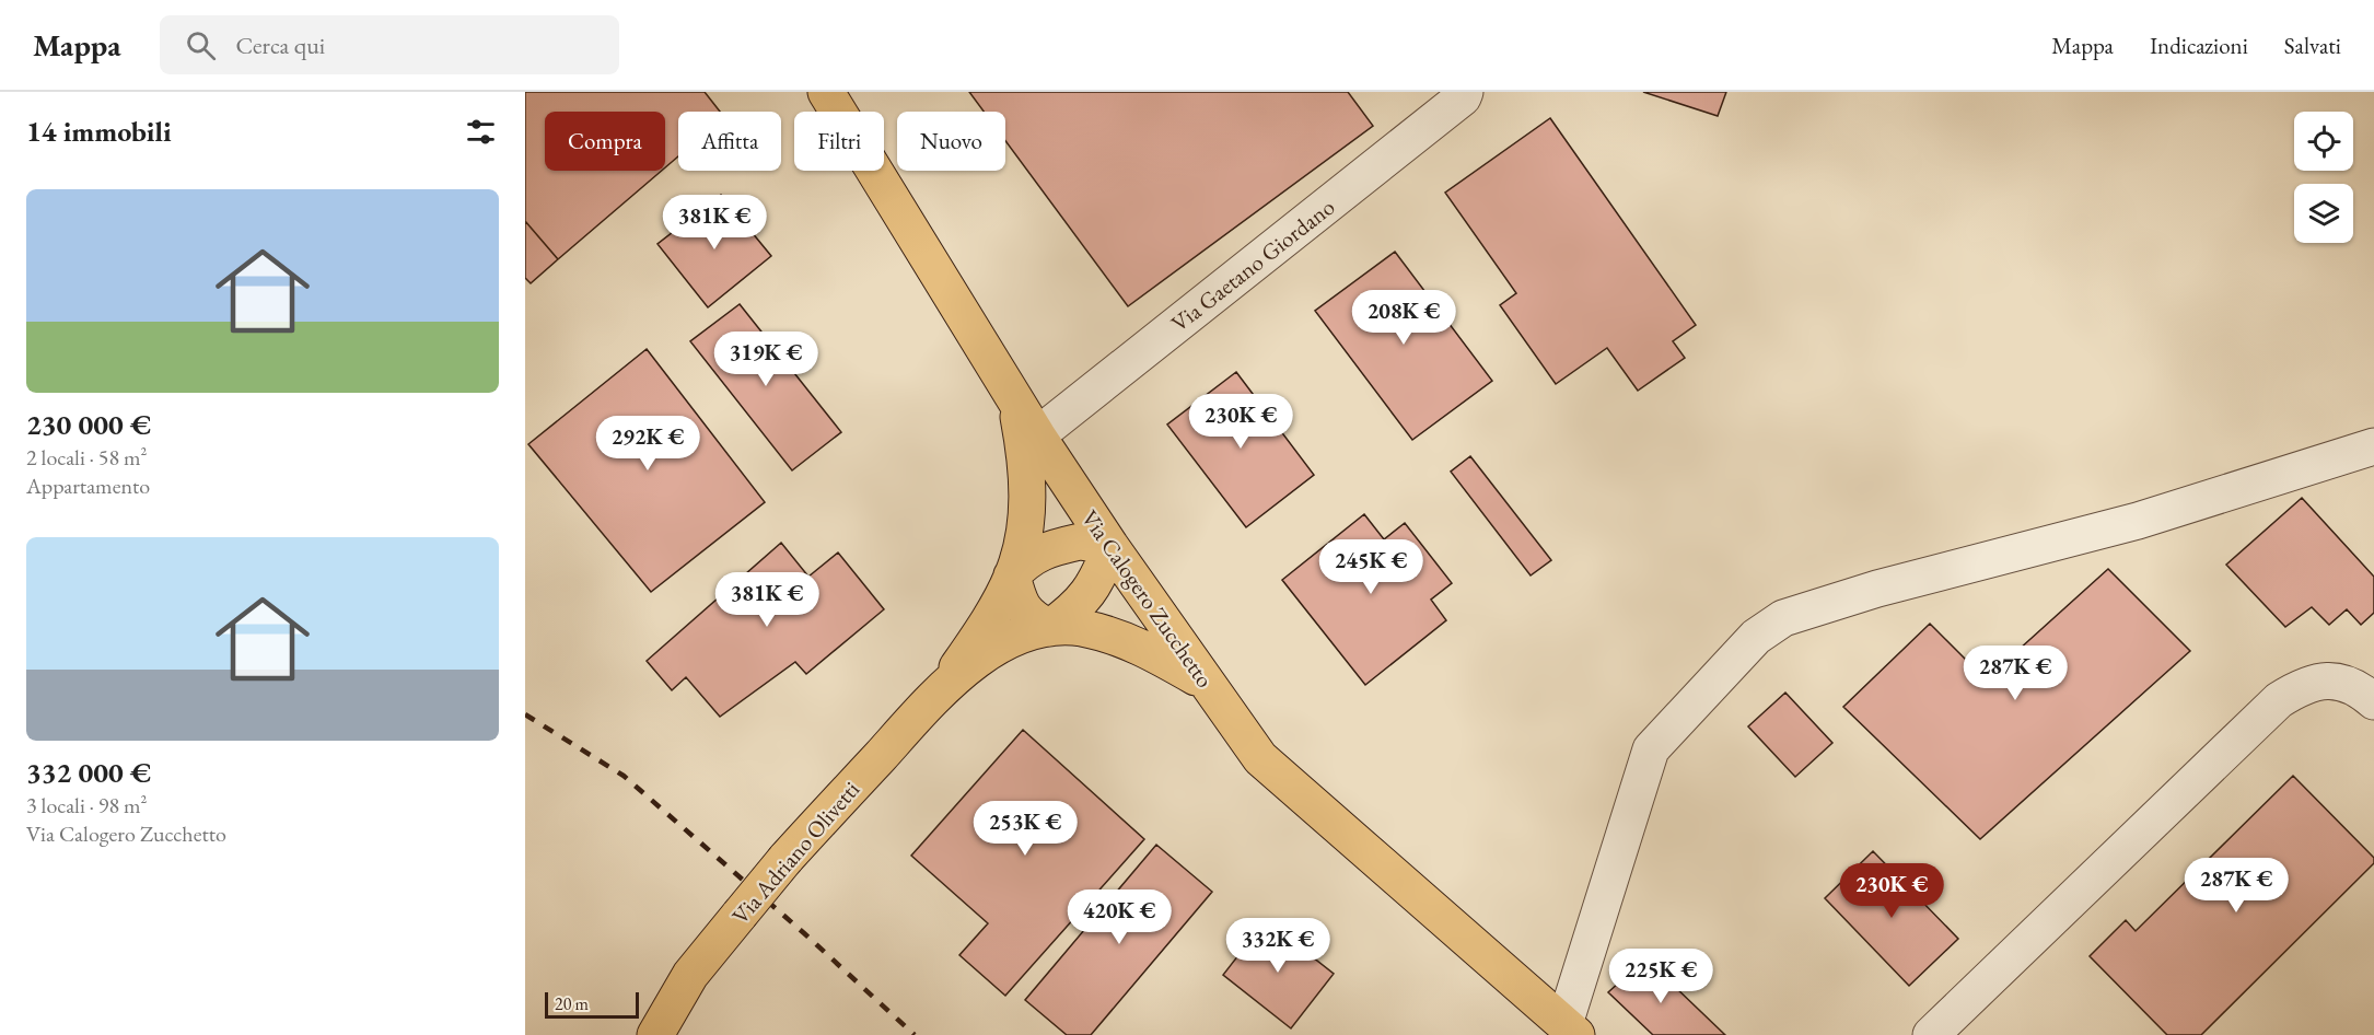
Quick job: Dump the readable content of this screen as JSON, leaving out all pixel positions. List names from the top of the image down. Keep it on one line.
{"streets":{"main road":["Via Calogero Zucchetto","Via Adriano Olivetti"],"street":["Via Gaetano Giordano"]},"crossings":[["Via Gaetano Giordano","Via Calogero Zucchetto"],["Via Calogero Zucchetto","Via Adriano Olivetti"]],"scale_bar":"20 m","page":{"header":"Mappa","search":"Cerca qui","nav":["Mappa","Indicazioni","Salvati"],"heading":"14 immobili","chip":["Compra","Affitta","Filtri","Nuovo"],"list":[{"name":"230 000 €","note":"2 locali · 58 m² · Appartamento"},{"name":"332 000 €","note":"3 locali · 98 m² · Via Calogero Zucchetto"}],"price":["381K €","208K €","319K €","230K €","292K €","245K €","381K €","287K €","253K €","287K €","230K €","420K €","332K €","225K €"],"scale":"20 m"}}
